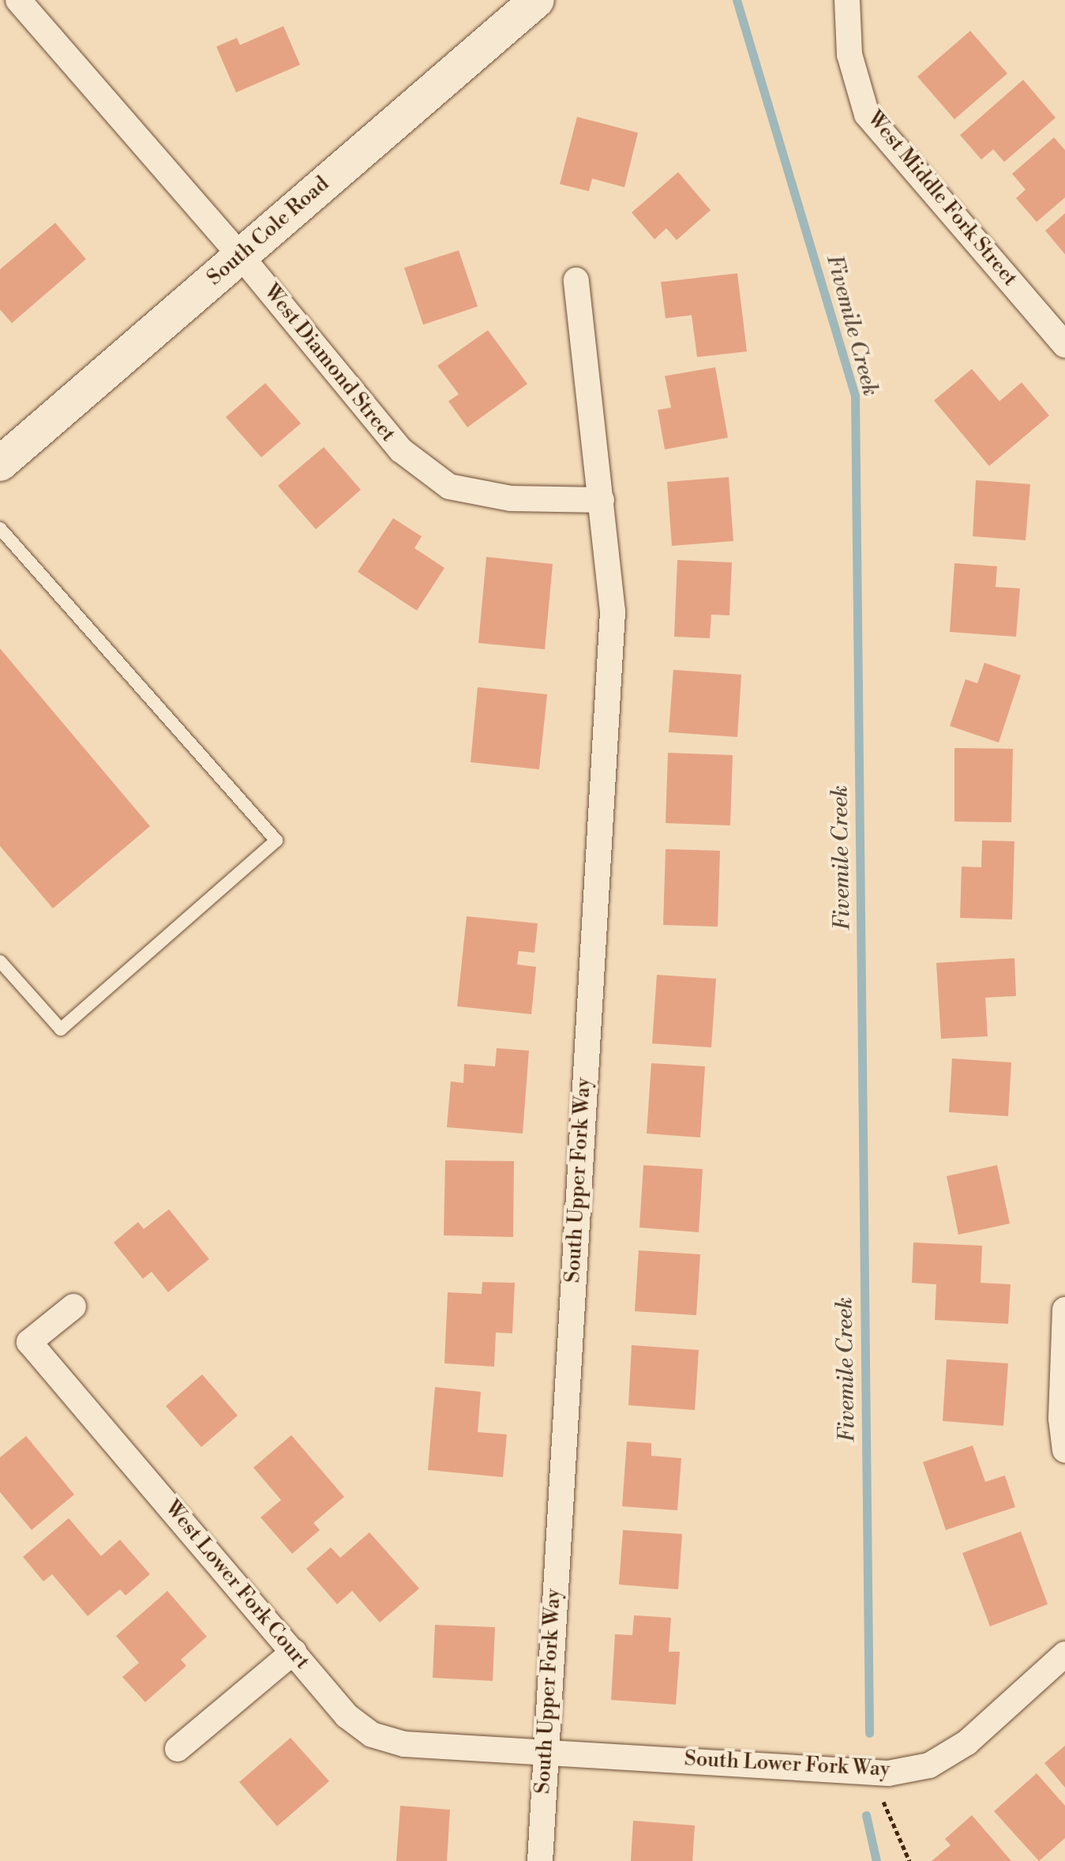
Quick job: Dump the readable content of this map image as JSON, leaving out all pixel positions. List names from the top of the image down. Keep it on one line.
{"streets":{"main road":["South Cole Road"],"street":["West Middle Fork Street","West Diamond Street","South Upper Fork Way","West Lower Fork Court","South Lower Fork Way"]},"crossings":[["South Cole Road","West Diamond Street"],["West Diamond Street","South Upper Fork Way"],["South Upper Fork Way","West Lower Fork Court"],["South Upper Fork Way","South Lower Fork Way"],["West Lower Fork Court","South Lower Fork Way"]],"water":["Fivemile Creek"]}
